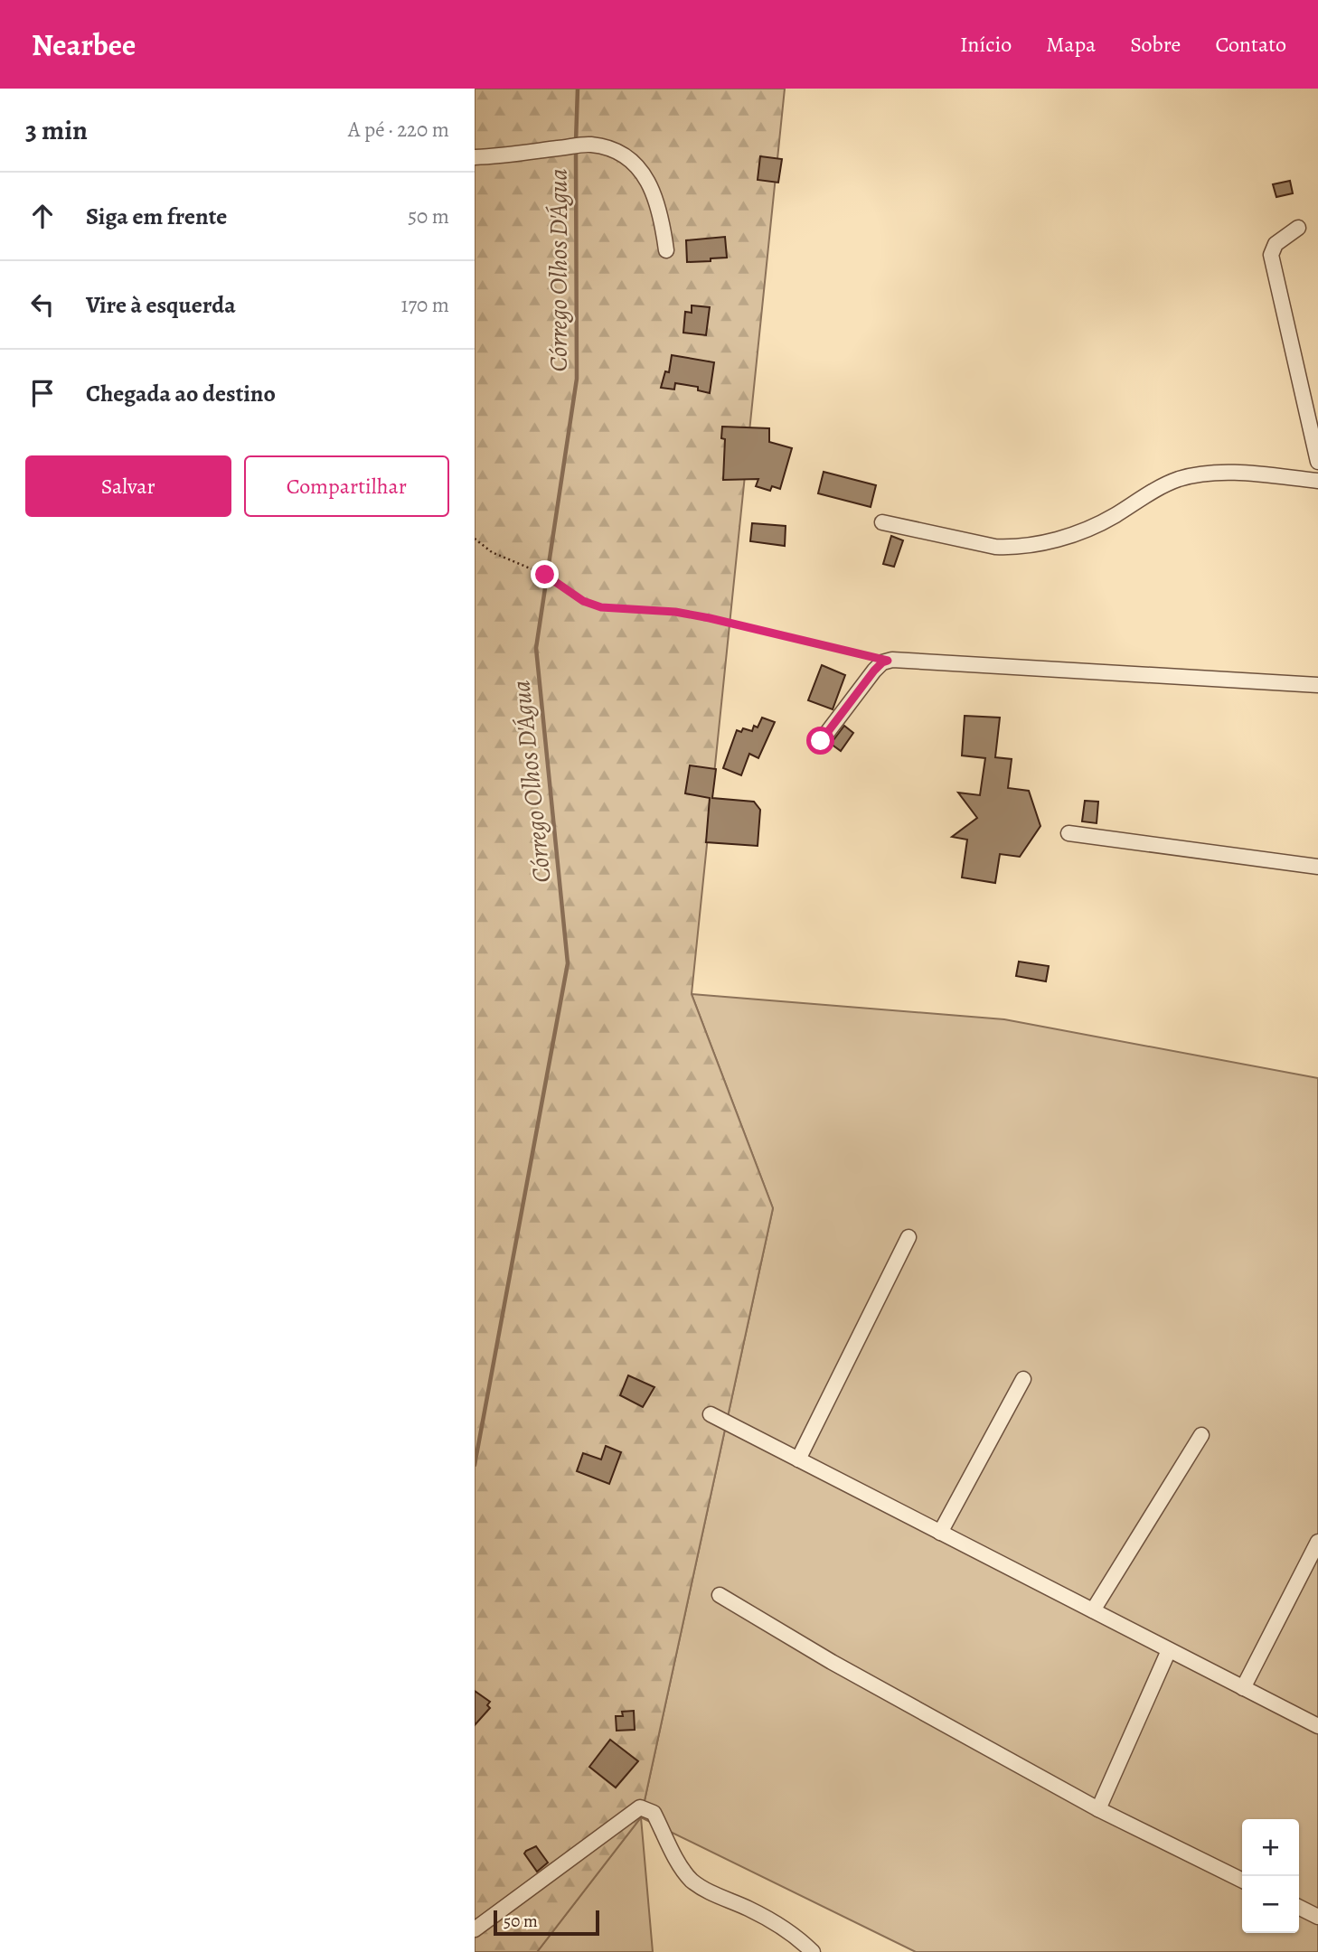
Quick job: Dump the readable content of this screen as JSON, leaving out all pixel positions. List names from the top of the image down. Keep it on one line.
{"water":["Córrego Olhos D'Água"],"scale_bar":"50 m","page":{"header":"Nearbee","nav":["Início","Mapa","Sobre","Contato"],"heading":["3 min","A pé · 220 m"],"list":[["Siga em frente","50 m"],["Vire à esquerda","170 m"],"Chegada ao destino"],"buttons":["Salvar","Compartilhar"],"map_buttons":["+","−"],"scale":"50 m"}}
